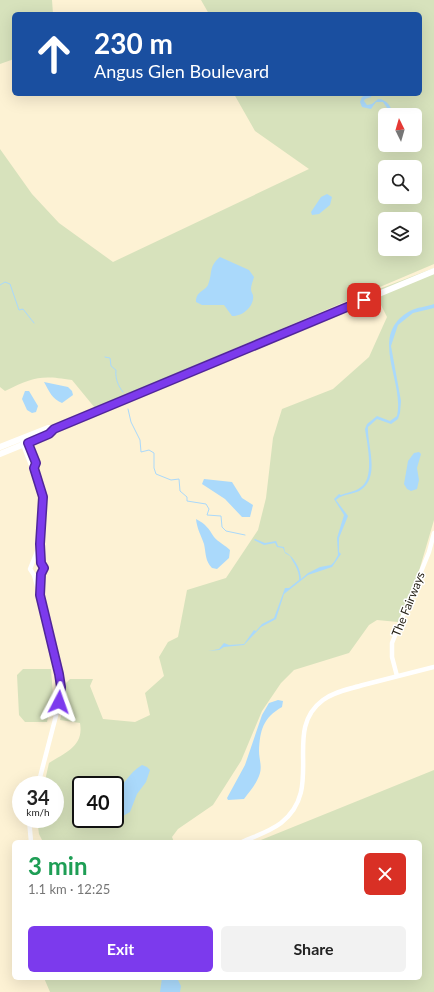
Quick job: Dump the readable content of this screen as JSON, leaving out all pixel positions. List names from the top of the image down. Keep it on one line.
{"streets":{"street":["The Fairways"]},"north":"top","page":{"turn":["230 m","Angus Glen Boulevard"],"speed":"34 km/h","limit":"40","heading":["3 min","1.1 km · 12:25"],"buttons":["Exit","Share"]}}
